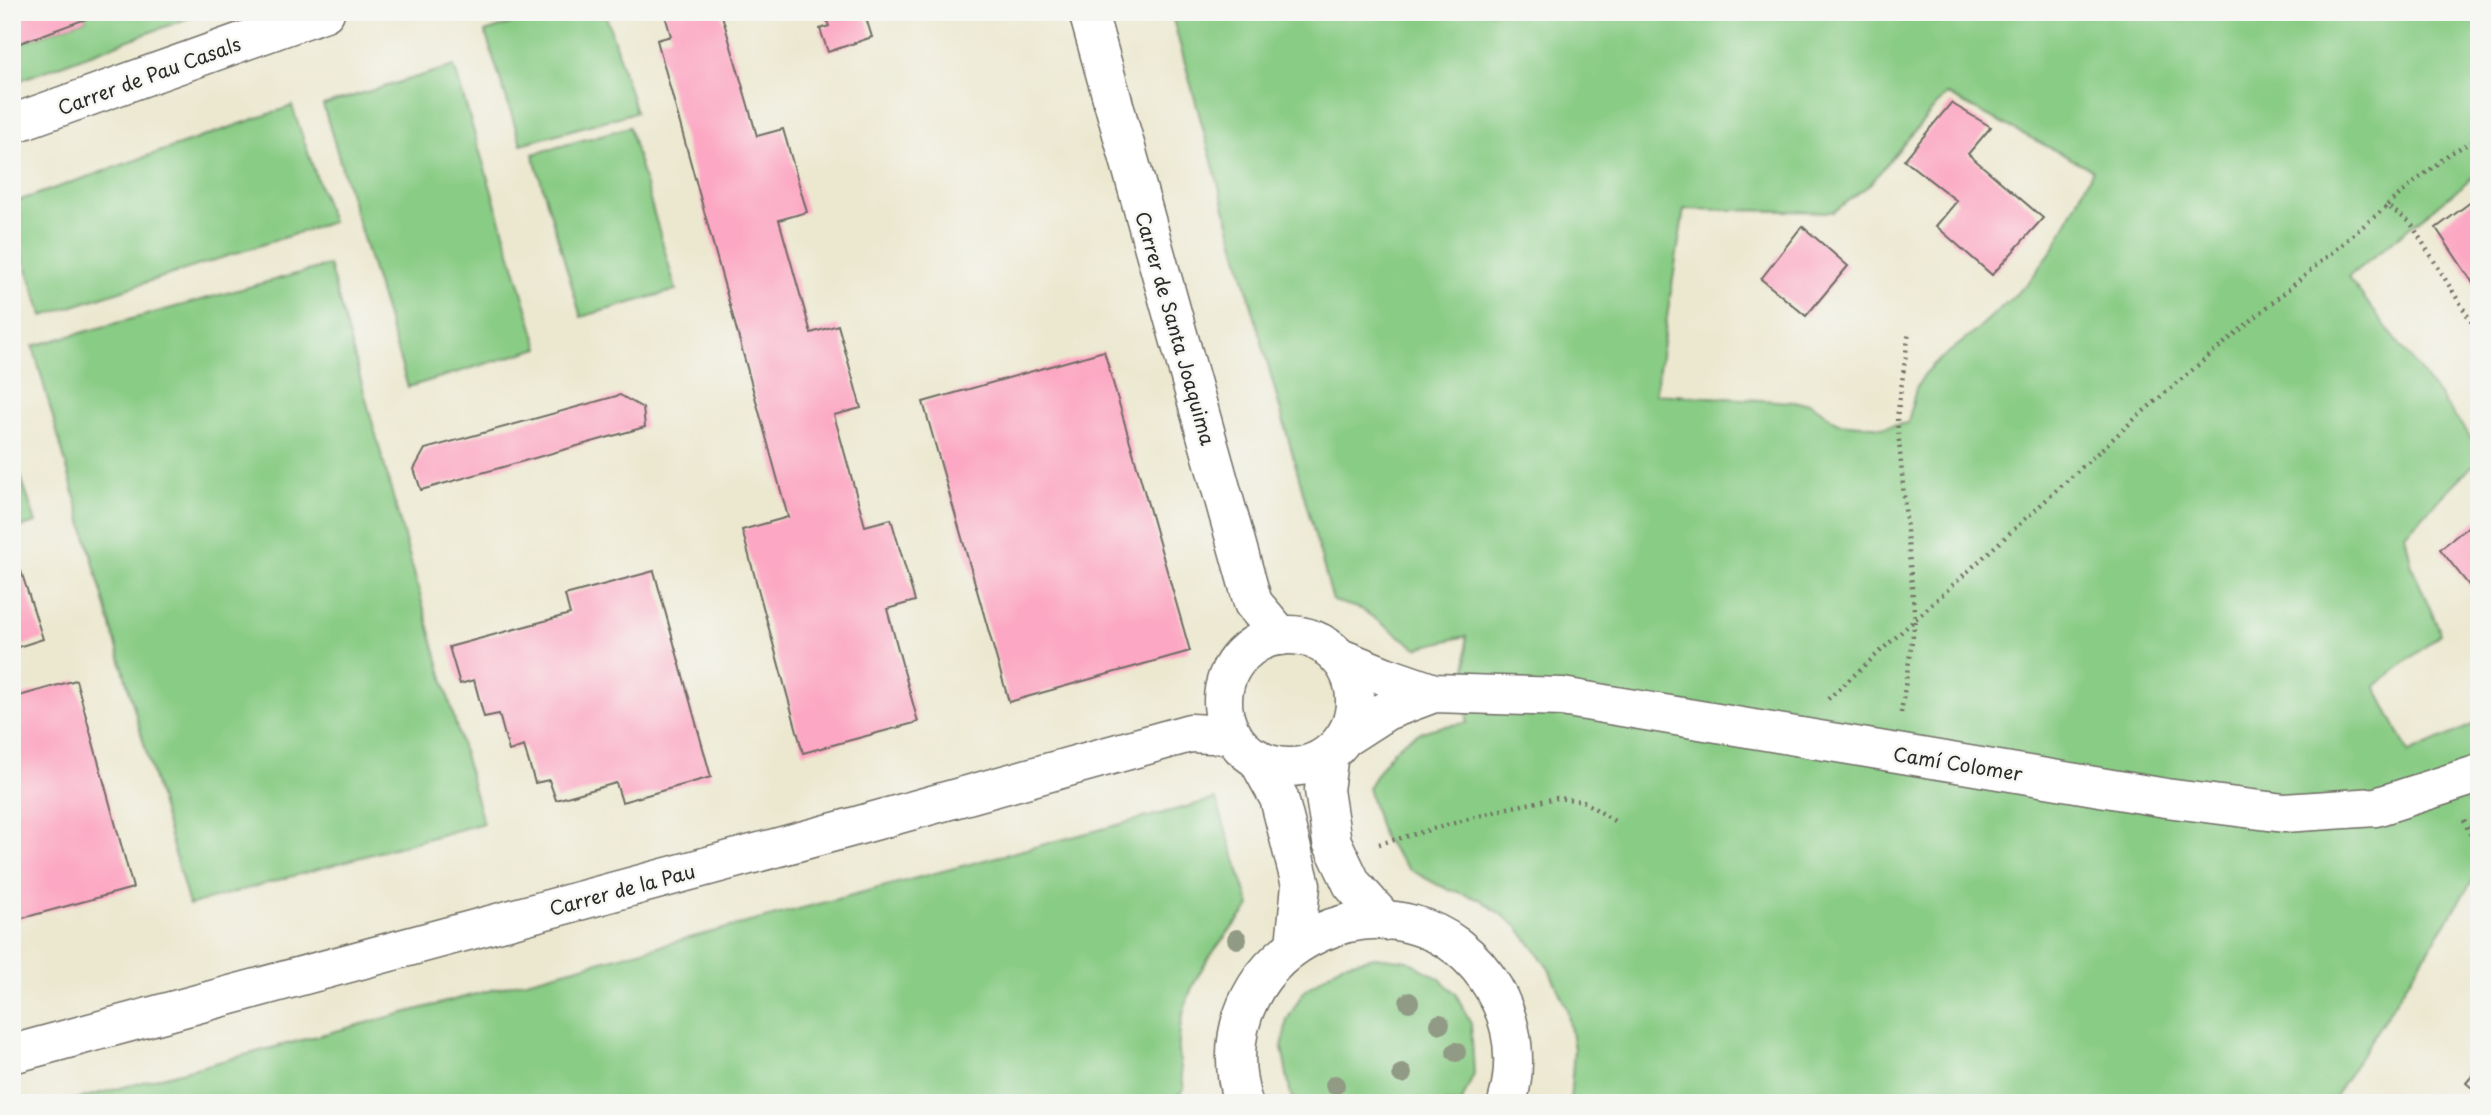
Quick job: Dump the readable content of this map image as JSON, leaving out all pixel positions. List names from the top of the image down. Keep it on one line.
{"streets":{"street":["Carrer de Pau Casals","Carrer de Santa Joaquima","Camí Colomer","Carrer de la Pau"]},"crossings":[["Carrer de Santa Joaquima","Camí Colomer"],["Carrer de Santa Joaquima","Carrer de la Pau"],["Camí Colomer","Carrer de la Pau"]]}
